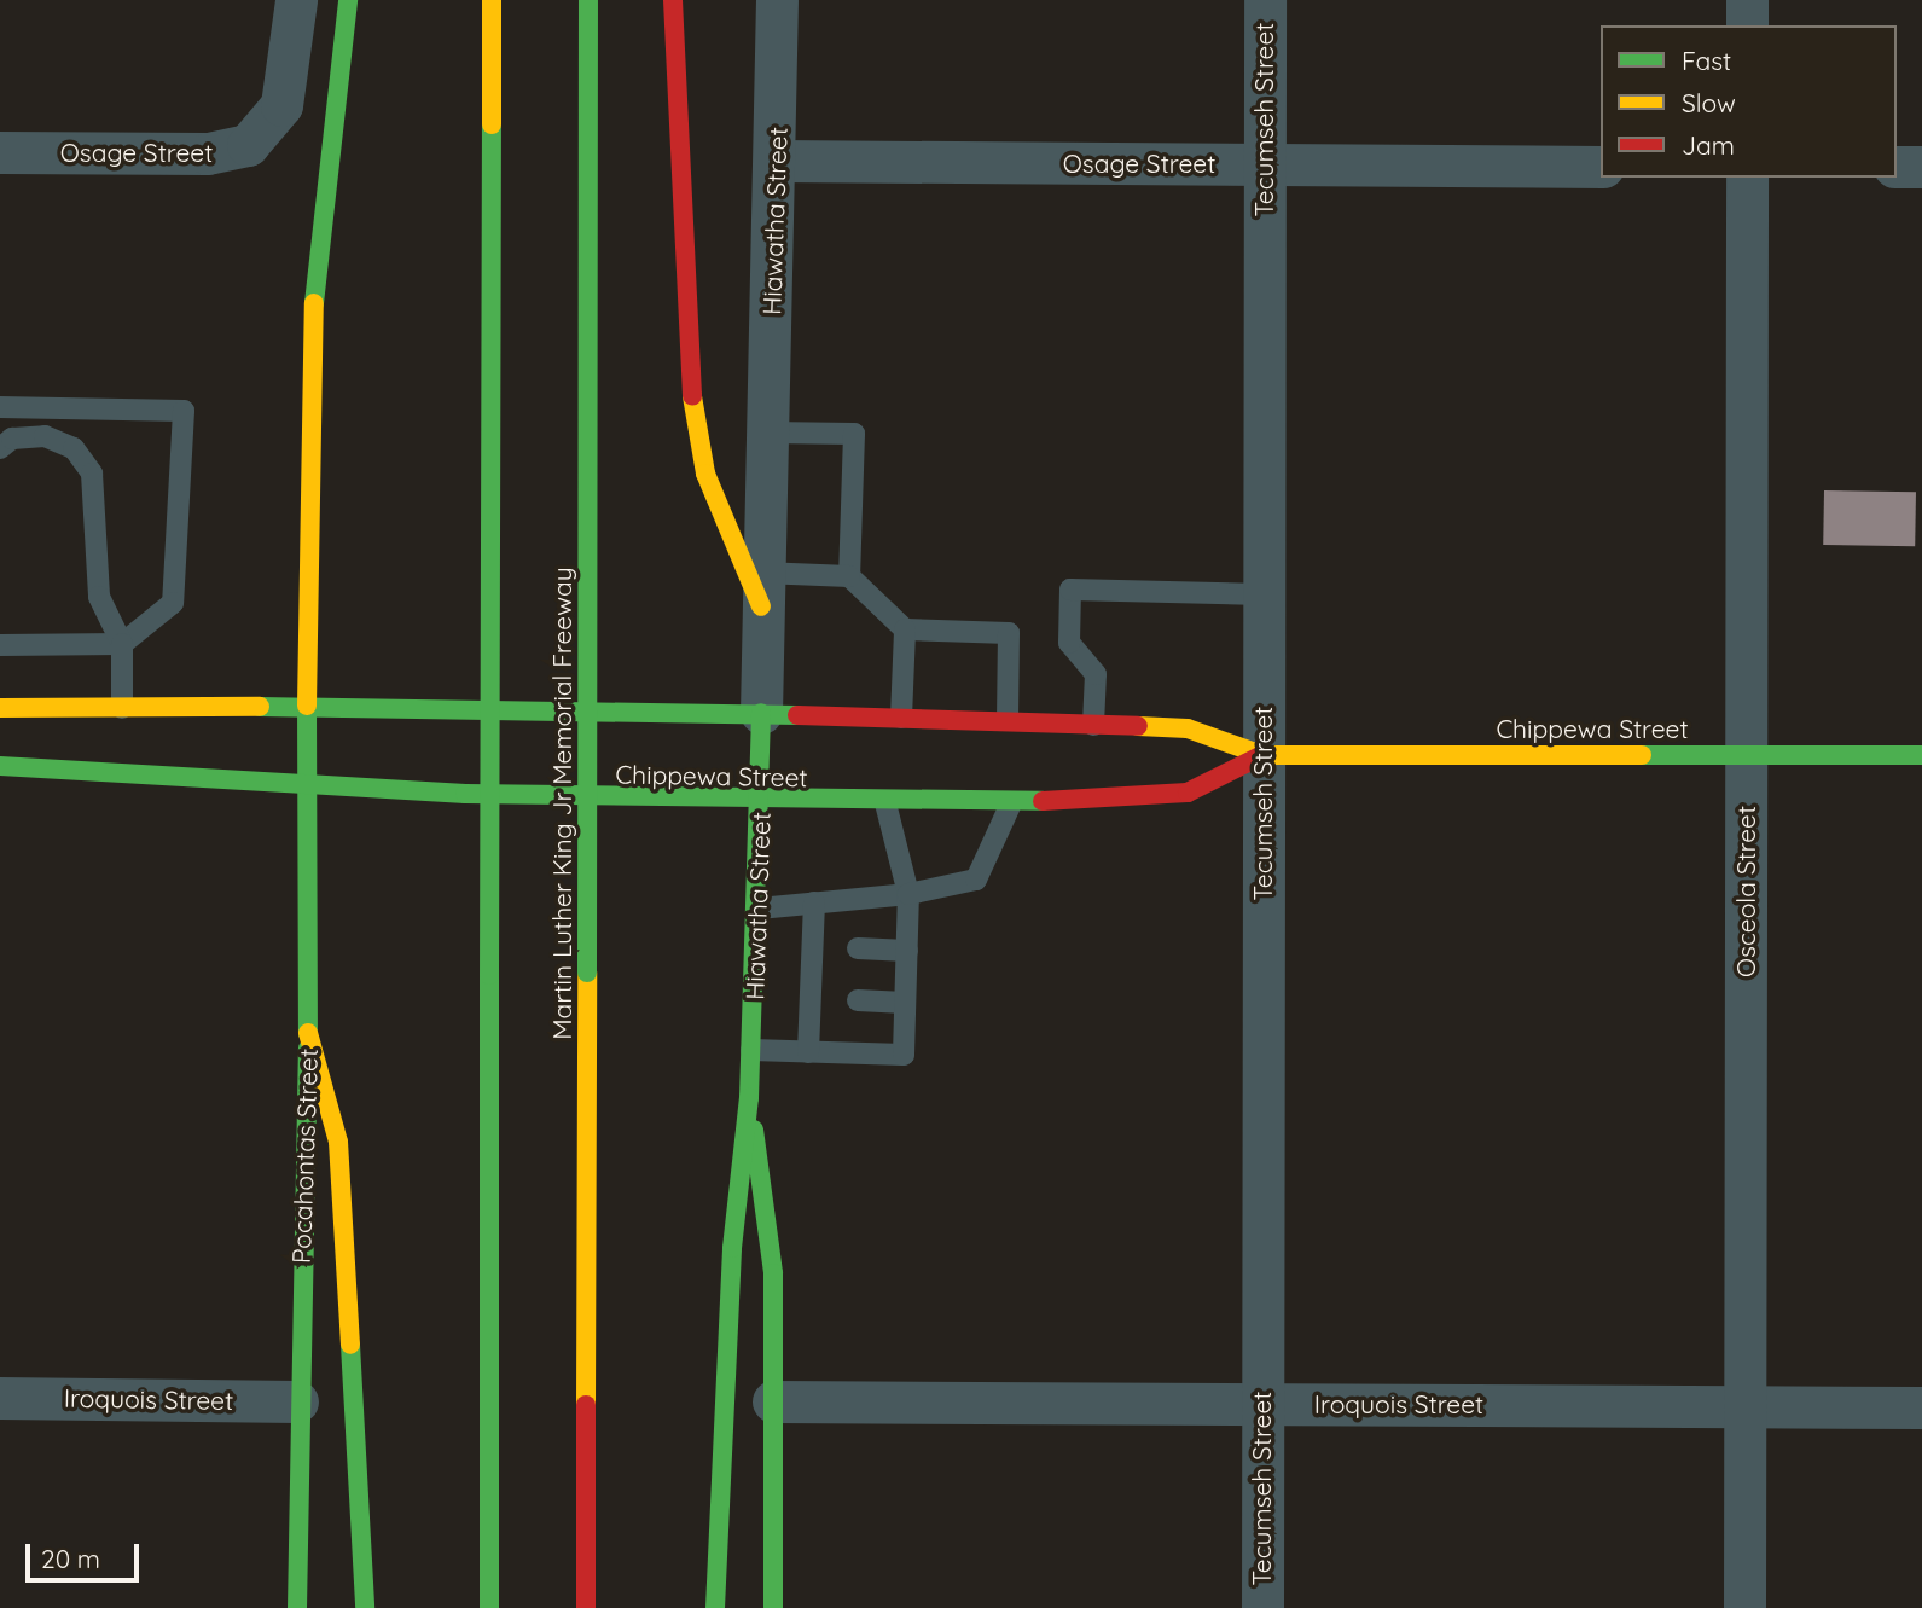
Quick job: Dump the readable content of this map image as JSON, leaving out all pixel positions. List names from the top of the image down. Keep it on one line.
{"streets":{"main road":["Hiawatha Street","Chippewa Street","Martin Luther King Jr Memorial Freeway","Pocahontas Street"],"street":["Tecumseh Street","Osage Street","Osceola Street","Iroquois Street"]},"crossings":[["Tecumseh Street","Osage Street"],["Tecumseh Street","Chippewa Street"],["Tecumseh Street","Iroquois Street"],["Osage Street","Hiawatha Street"],["Hiawatha Street","Chippewa Street"],["Hiawatha Street","Iroquois Street"],["Chippewa Street","Osceola Street"],["Chippewa Street","Pocahontas Street"],["Osceola Street","Iroquois Street"],["Pocahontas Street","Iroquois Street"]],"legend":["Fast","Slow","Jam"],"scale_bar":"20 m"}
